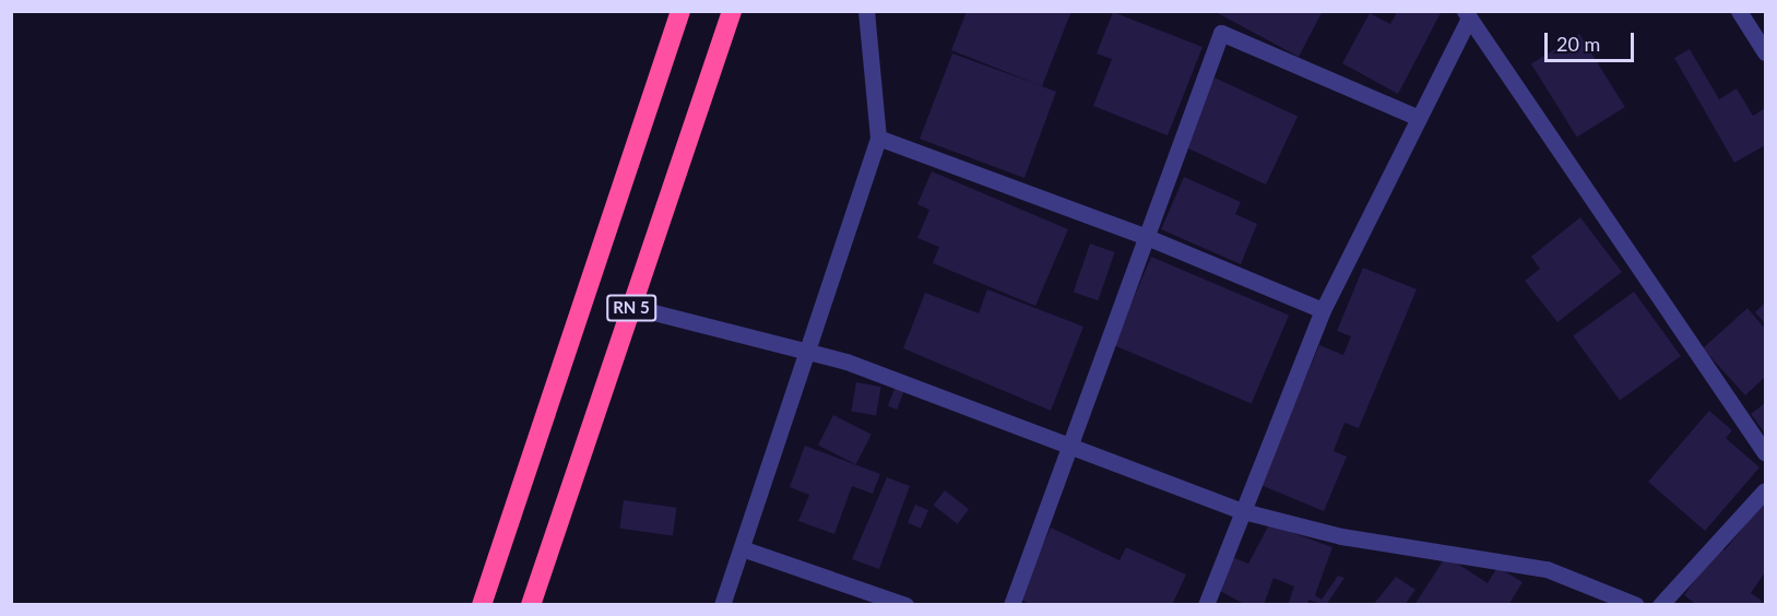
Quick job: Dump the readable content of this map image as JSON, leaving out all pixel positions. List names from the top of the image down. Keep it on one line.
{"streets":{"highway":["RN 5"]},"scale_bar":"20 m"}
